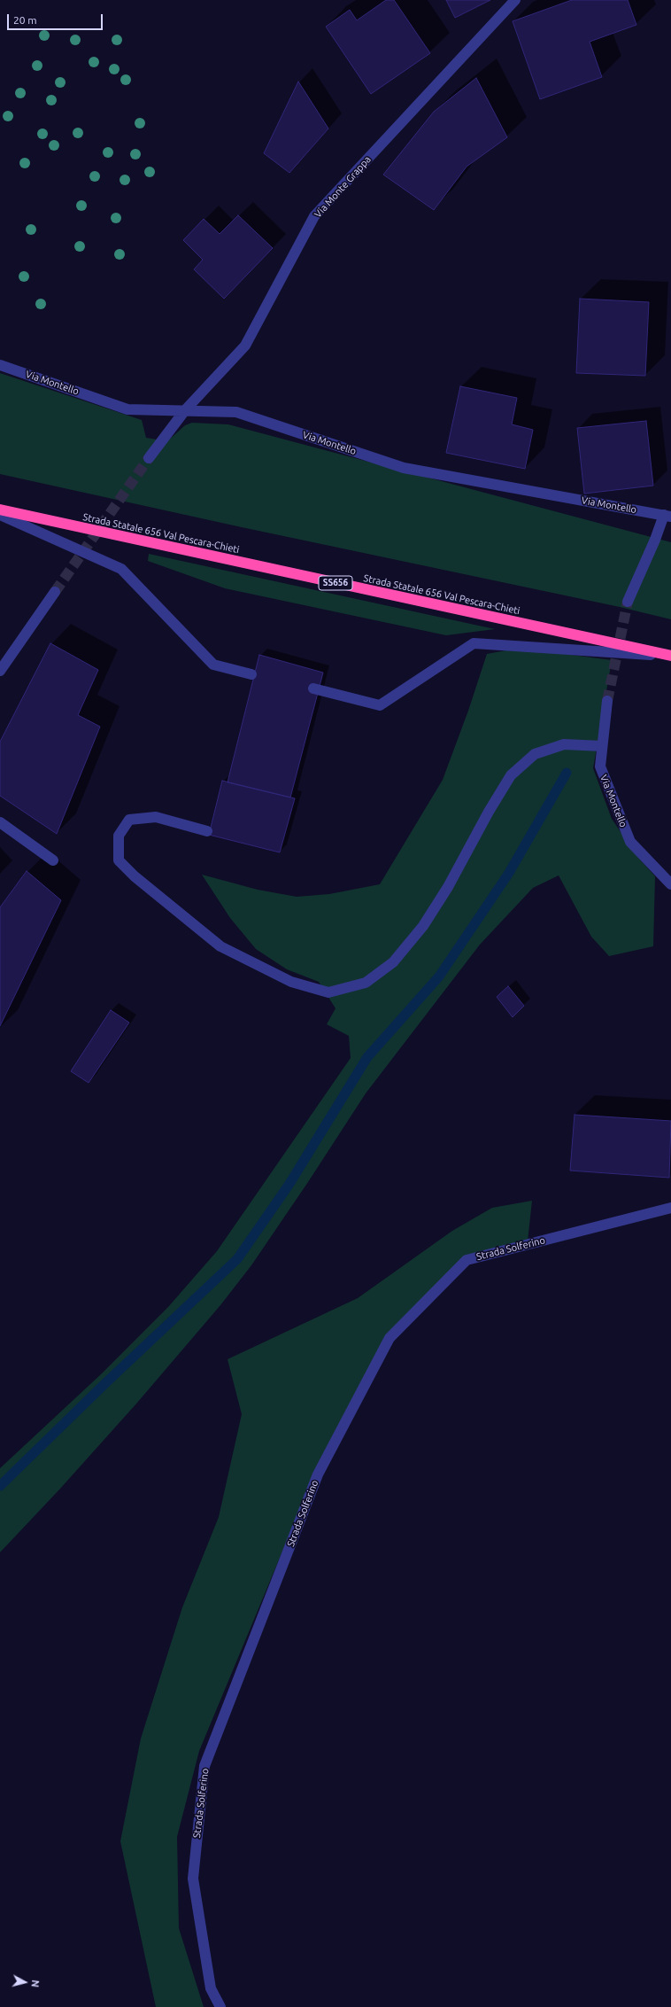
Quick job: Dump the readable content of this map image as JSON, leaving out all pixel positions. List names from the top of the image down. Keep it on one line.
{"streets":{"highway":["Strada Statale 656 Val Pescara-Chieti","SS656"],"street":["Via Monte Grappa","Via Montello","Strada Solferino"]},"crossings":[["Via Monte Grappa","Via Montello"]],"scale_bar":"20 m","north":"right"}
